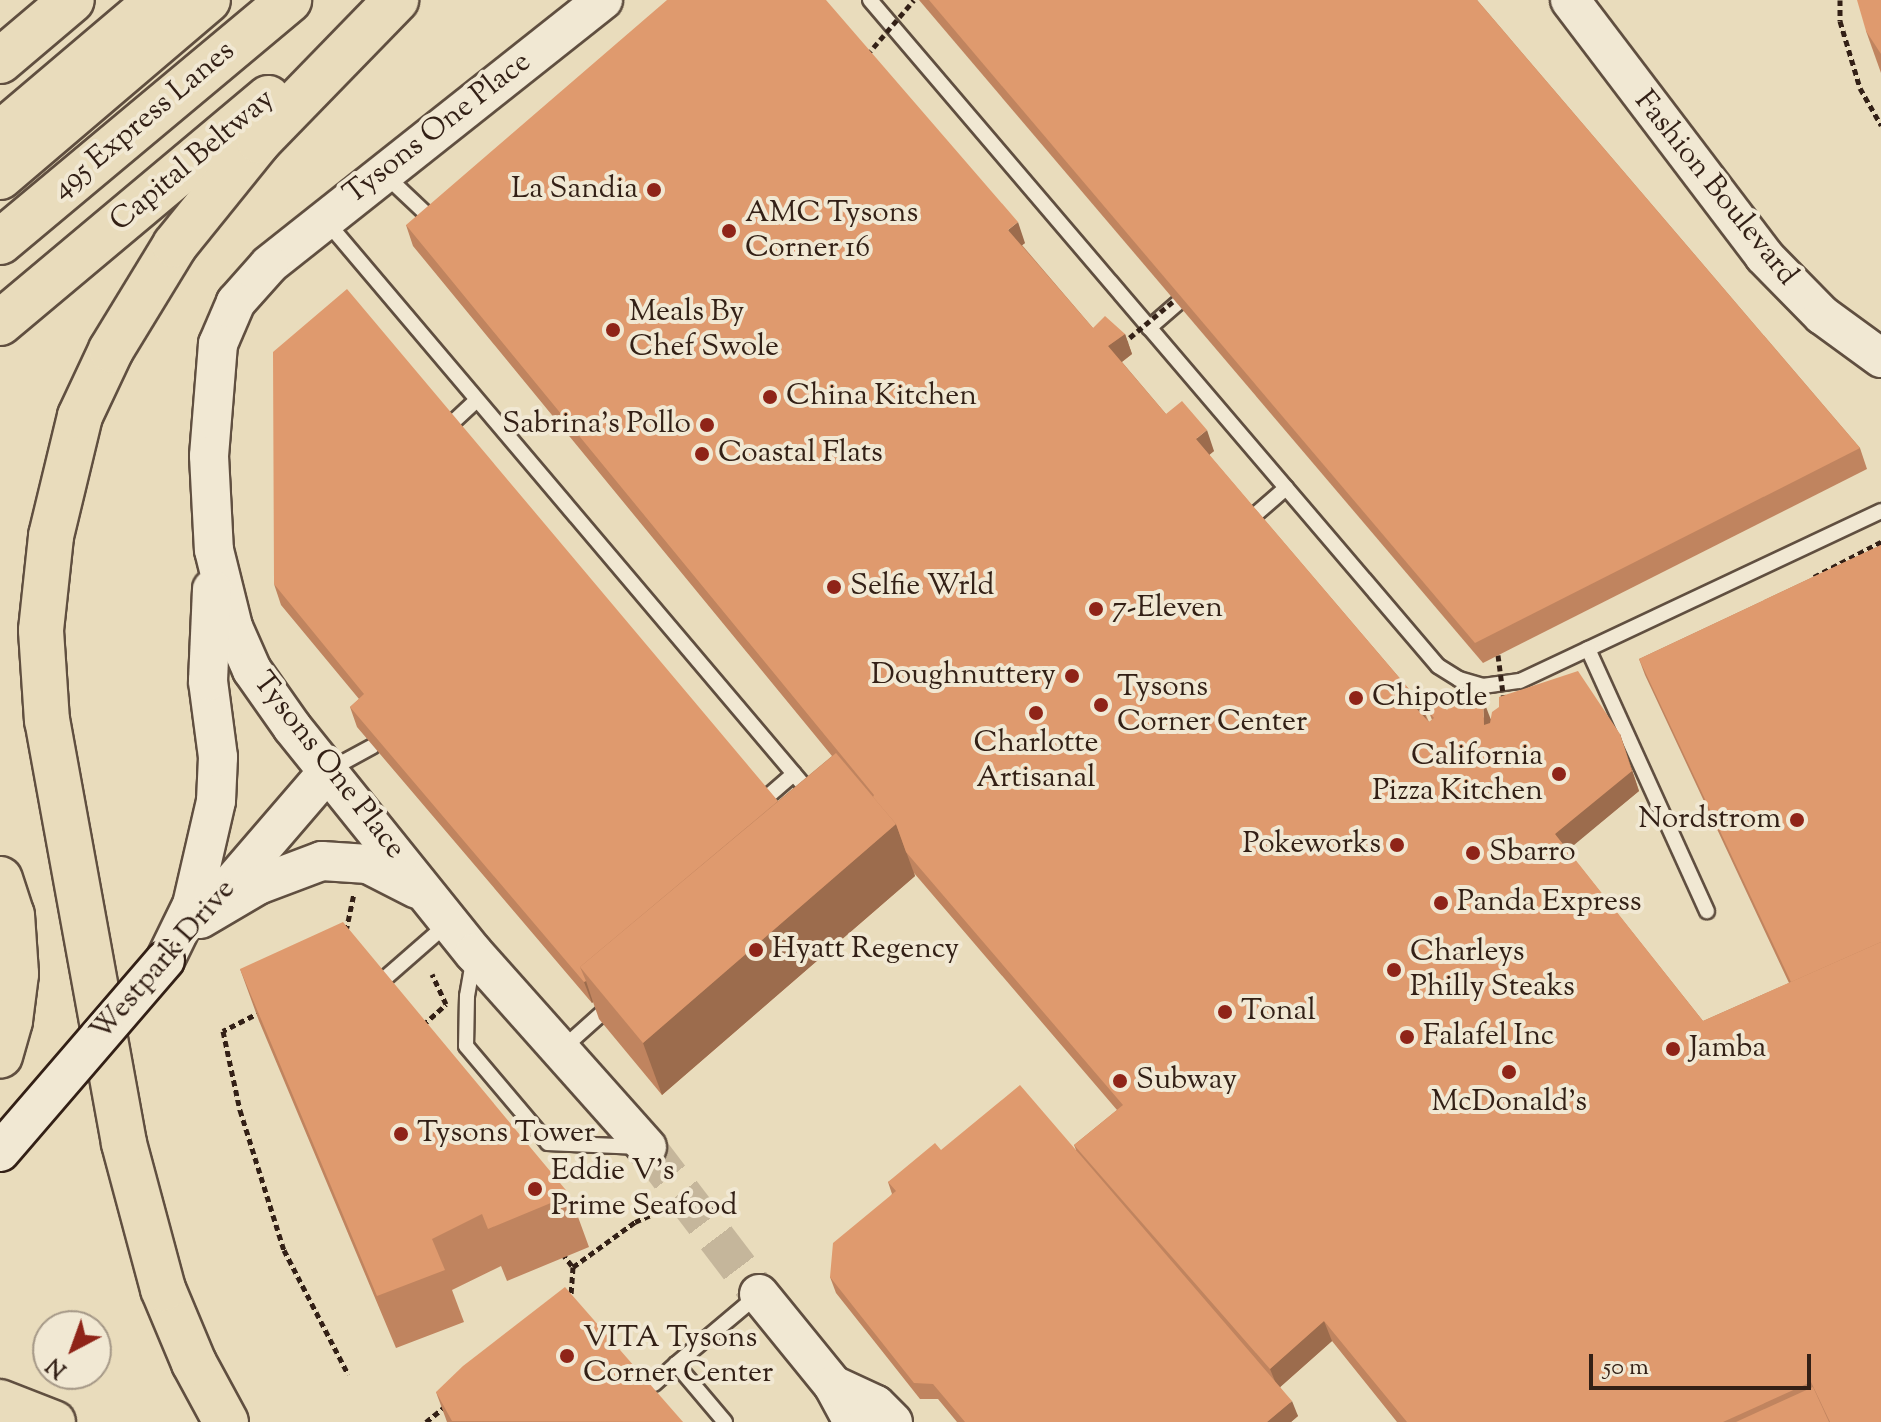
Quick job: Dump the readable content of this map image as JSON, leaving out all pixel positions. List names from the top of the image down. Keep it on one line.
{"streets":{"highway":["495 Express Lanes","Capital Beltway"],"street":["Tysons One Place","Fashion Boulevard","Westpark Drive"]},"crossings":[["Tysons One Place","Westpark Drive"]],"places":["La Sandia","AMC Tysons Corner 16","Meals By Chef Swole","China Kitchen","Sabrina's Pollo","Coastal Flats","Selfie Wrld","7-Eleven","Doughnuttery","Chipotle","Tysons Corner Center","Charlotte Artisanal","California Pizza Kitchen","Nordstrom","Pokeworks","Sbarro","Panda Express","Hyatt Regency","Charleys Philly Steaks","Tonal","Falafel Inc","Jamba","McDonald's","Subway","Tysons Tower","Eddie V's Prime Seafood","VITA Tysons Corner Center"],"scale_bar":"50 m","north":"bottom left"}
